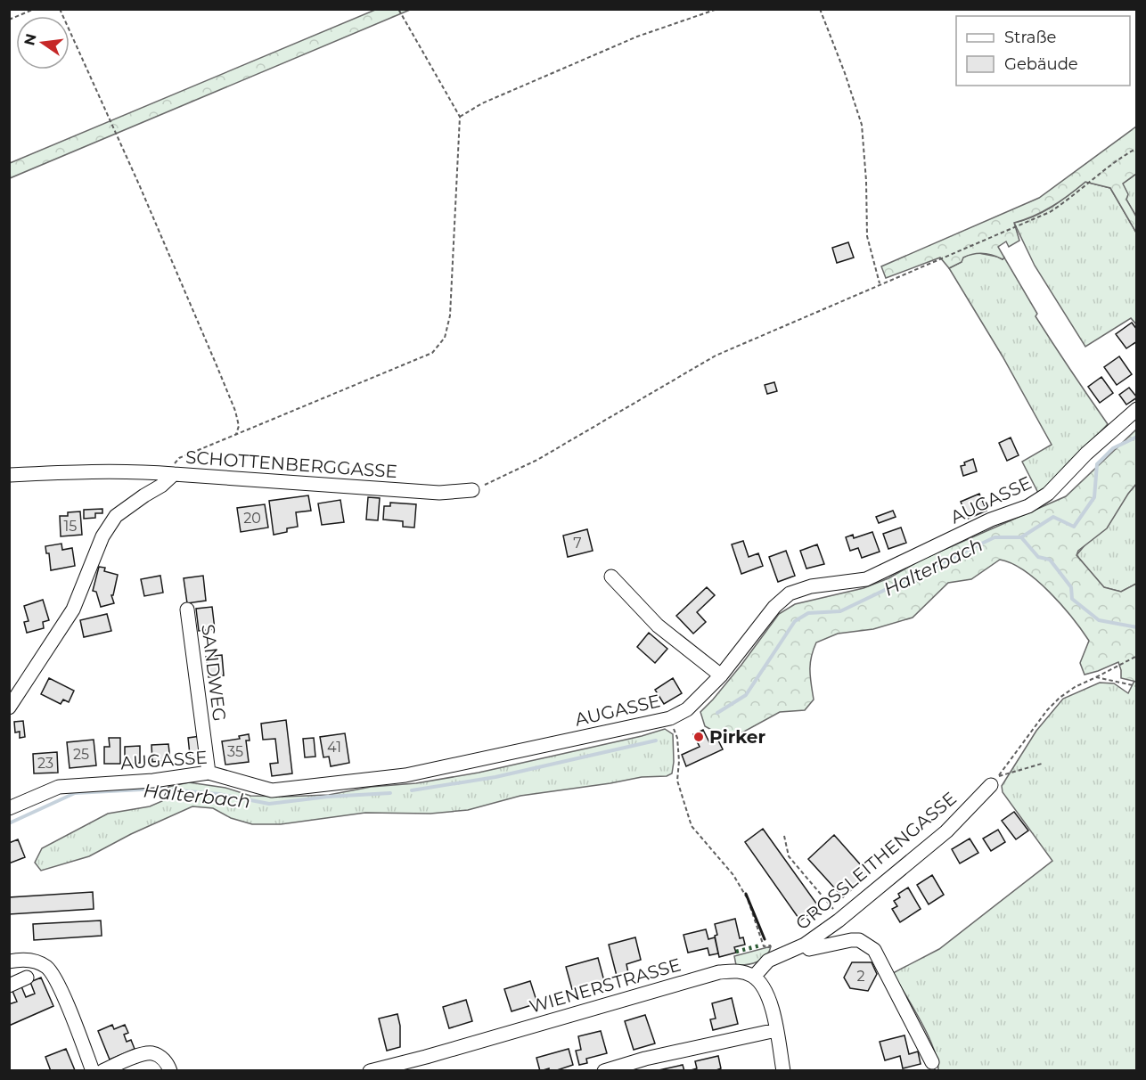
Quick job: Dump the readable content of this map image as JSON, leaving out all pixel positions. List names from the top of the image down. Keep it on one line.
{"streets":{"street":["SCHOTTENBERGGASSE","AUGASSE","SANDWEG","GROSSLEITHENGASSE","WIENERSTRASSE"]},"crossings":[["AUGASSE","SANDWEG"],["GROSSLEITHENGASSE","WIENERSTRASSE"]],"water":["Halterbach"],"places":["Pirker"],"house_numbers":["20","15","7","41","35","25","23","2"],"legend":["Straße","Gebäude"],"north":"left"}
